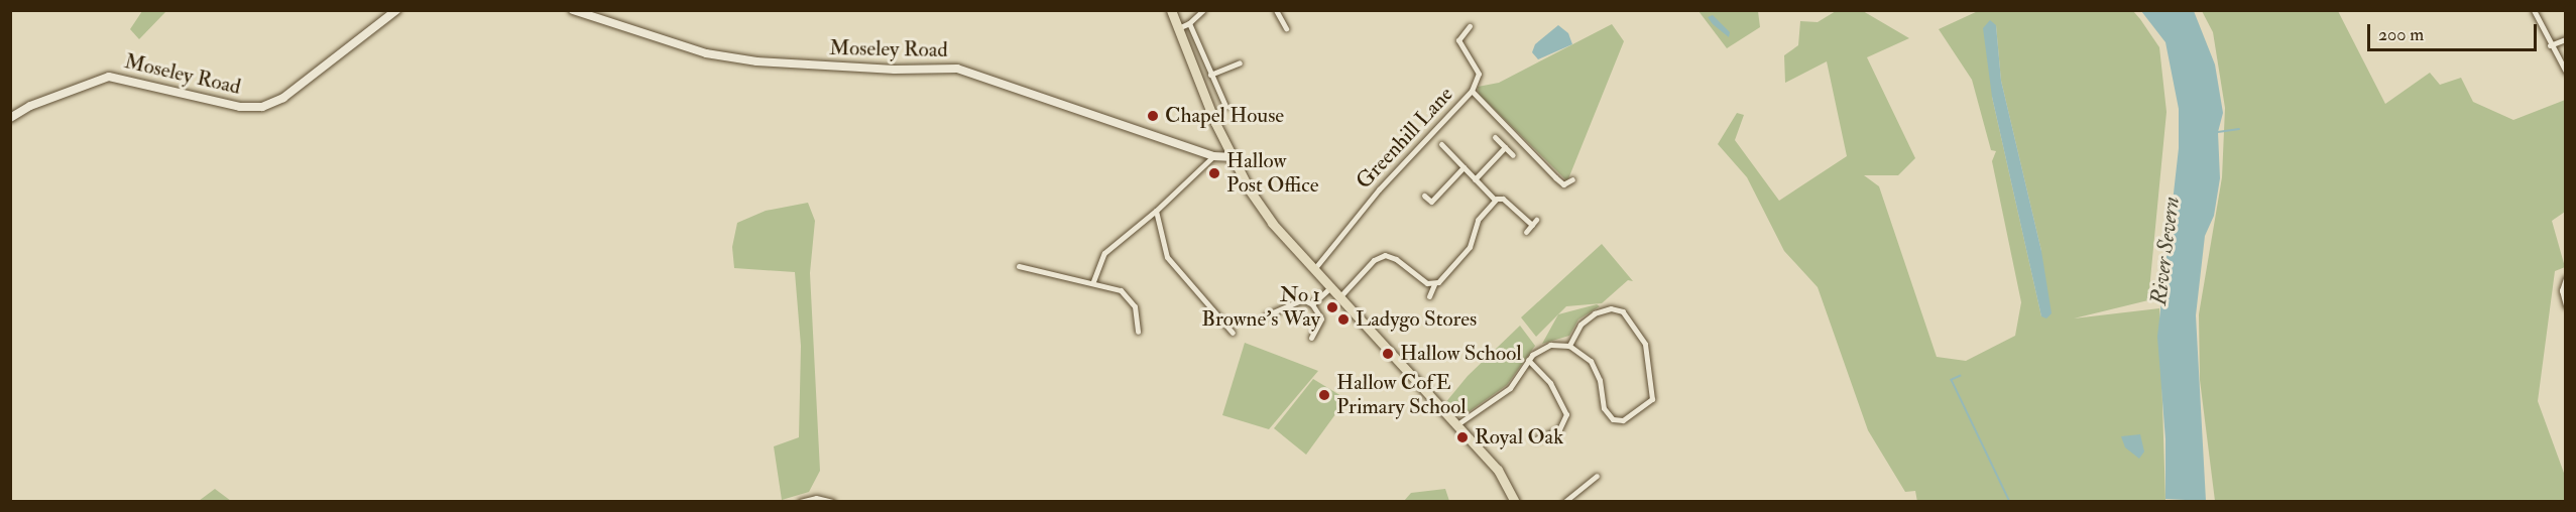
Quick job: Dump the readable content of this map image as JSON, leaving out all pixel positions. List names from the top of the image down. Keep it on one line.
{"streets":{"street":["Moseley Road","Greenhill Lane"]},"water":["River Severn"],"places":["Chapel House","Hallow Post Office","No 1 Browne's Way","Ladygo Stores","Hallow School","Hallow CofE Primary School","Royal Oak"],"scale_bar":"200 m"}
